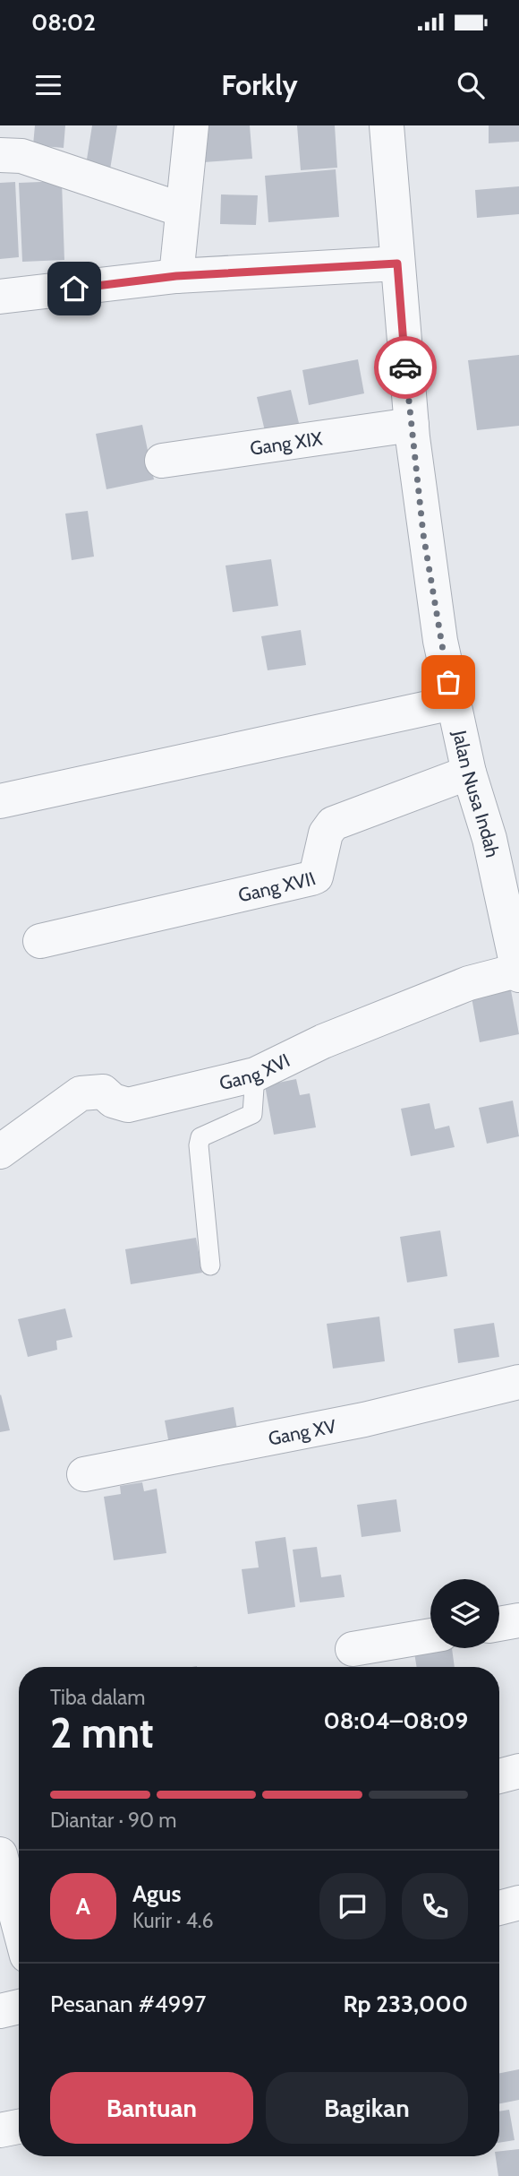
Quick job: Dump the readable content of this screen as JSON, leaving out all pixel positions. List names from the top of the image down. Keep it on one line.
{"streets":{"street":["Gang XIX","Jalan Nusa Indah","Gang XVII","Gang XVI","Gang XV"]},"crossings":[["Gang XIX","Jalan Nusa Indah"],["Jalan Nusa Indah","Gang XVII"],["Jalan Nusa Indah","Gang XVI"]],"page":{"status":"08:02","header":"Forkly","heading":["2 mnt","Tiba dalam","08:04–08:09"],"panel":["Agus","Kurir · 4.6","Pesanan #4997","Rp 233,000"],"bar":"Diantar · 90 m","round":"A","buttons":["Bantuan","Bagikan"]}}
